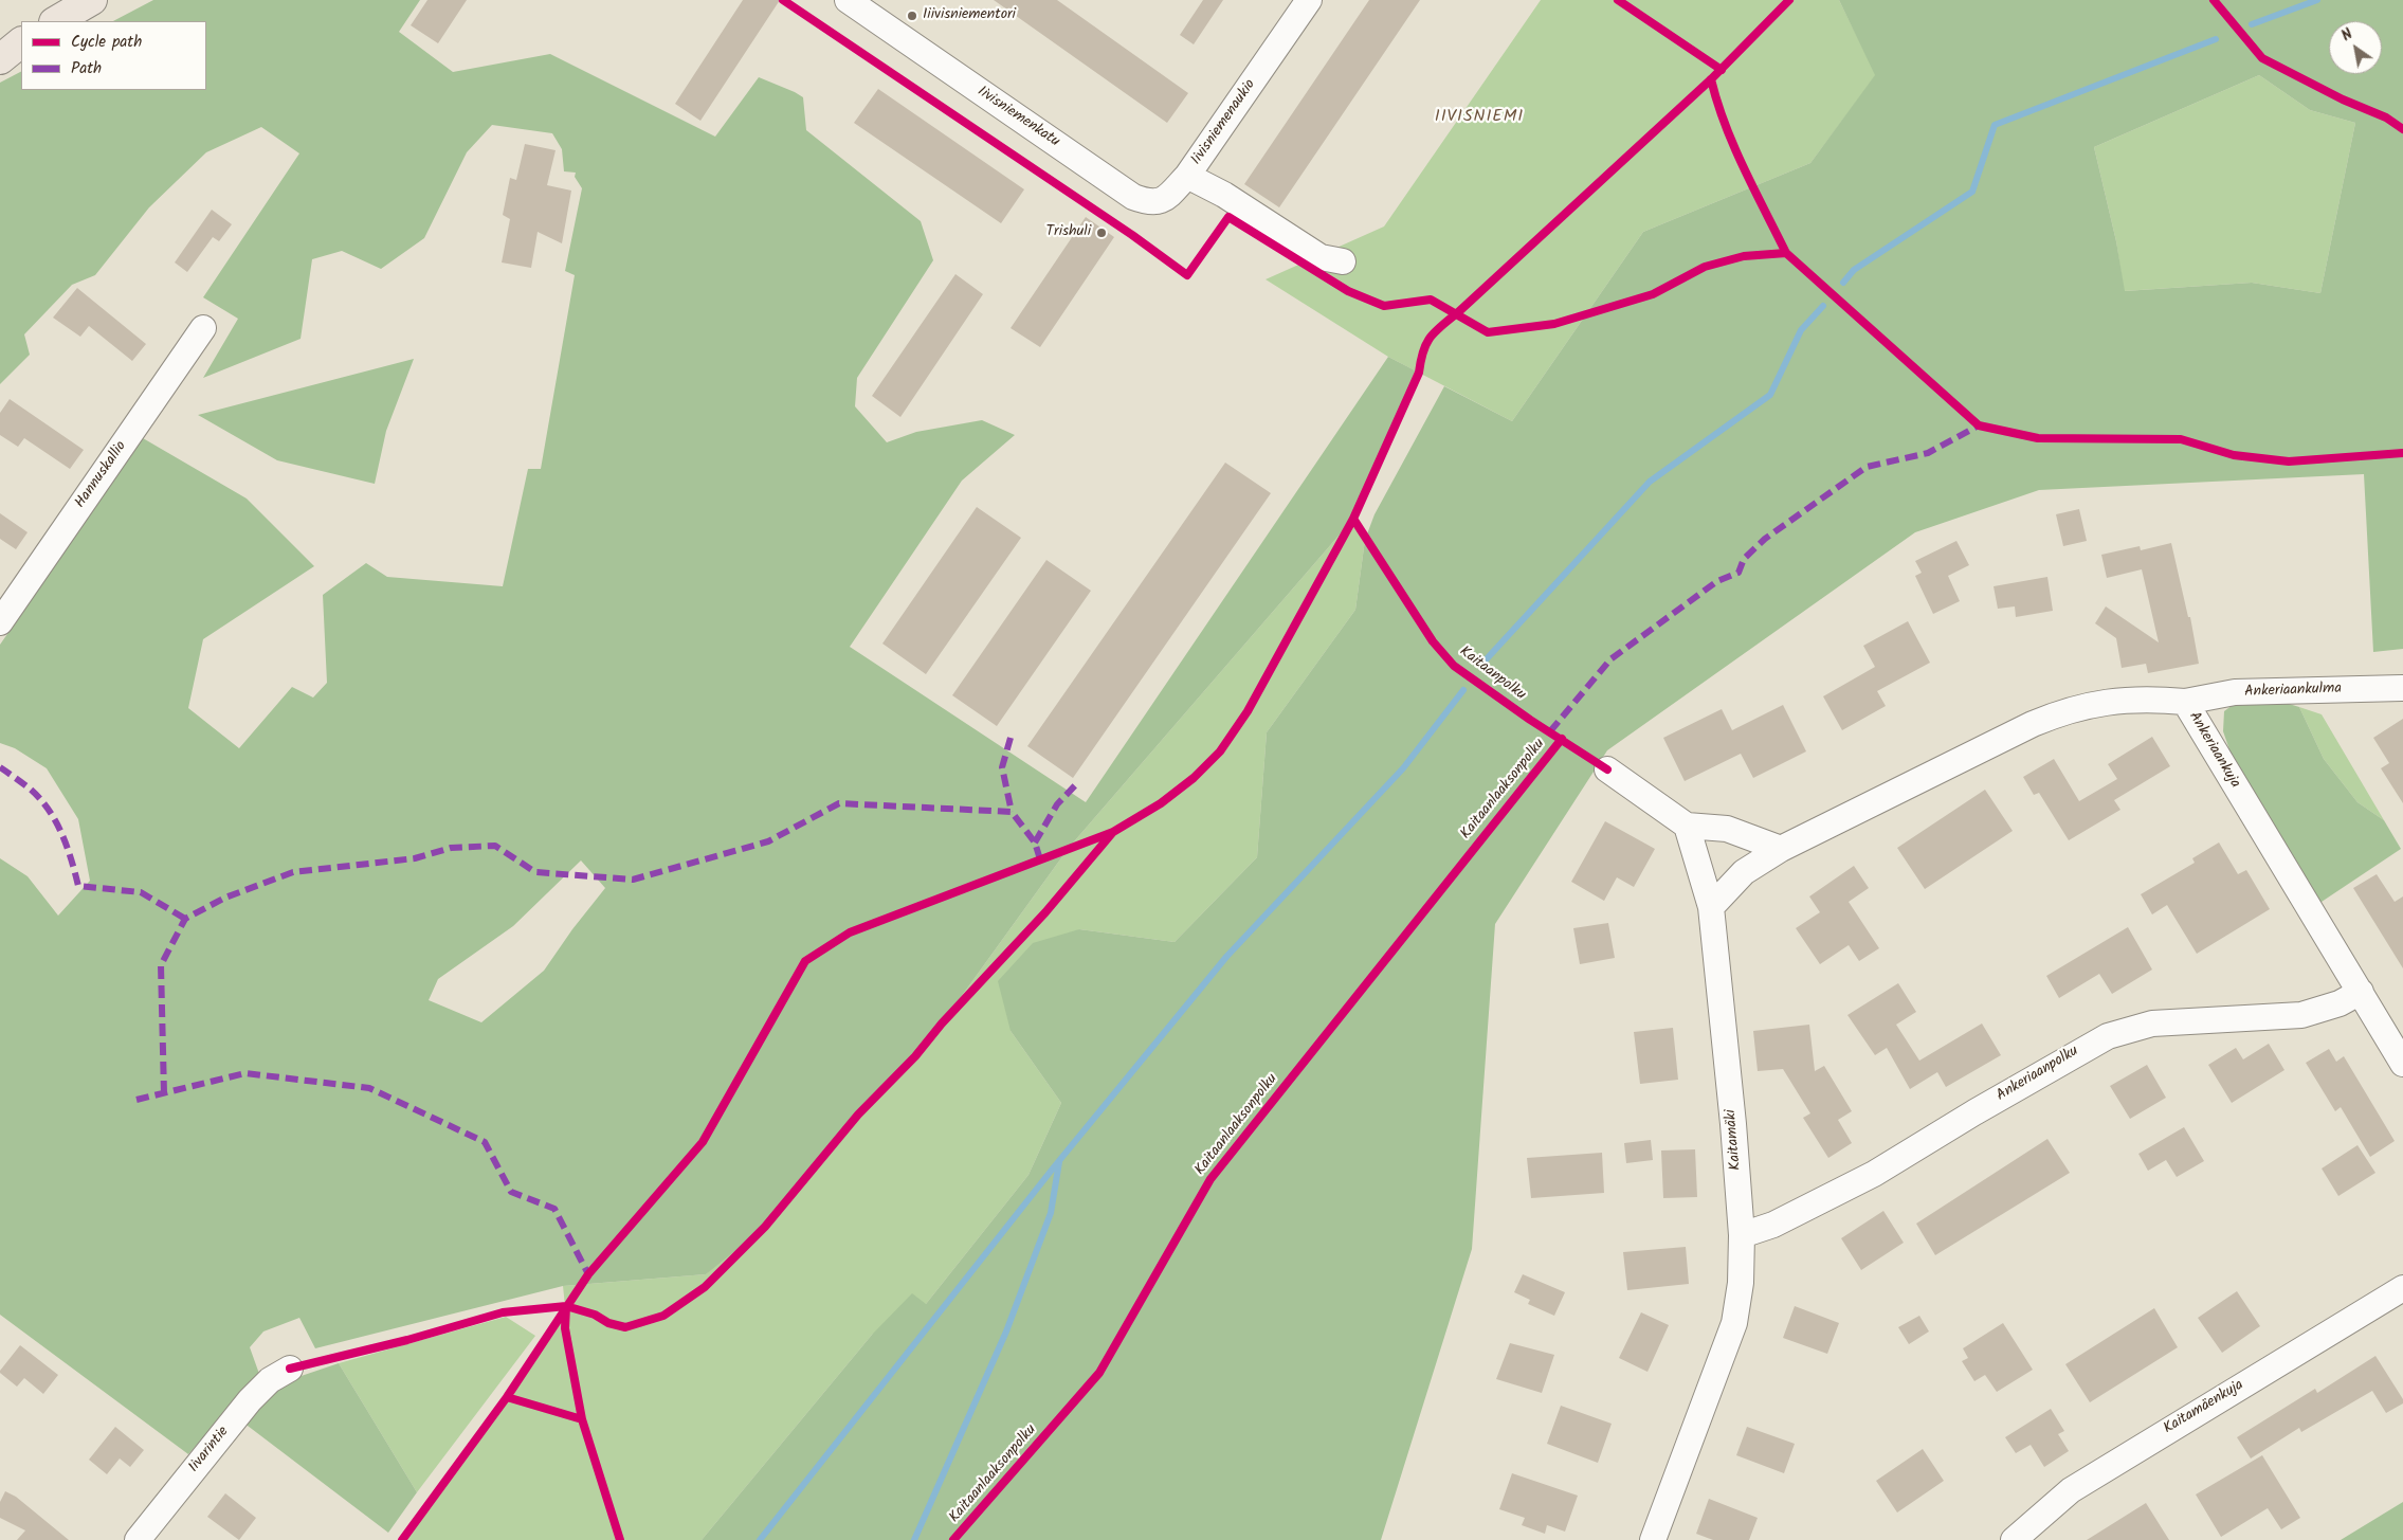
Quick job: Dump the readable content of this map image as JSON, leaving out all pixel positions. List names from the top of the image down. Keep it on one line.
{"streets":{"street":["Iivisniemenkatu","Iivisniemenaukio","Hannuskallio","Ankeriaankulma","Ankeriaankuja","Ankeriaanpolku","Kaitamäki","Kaitamäenkuja","Iivarintie"],"cycle path":["Kaitaanpolku","Kaitaanlaaksonpolku"]},"crossings":[["Iivisniemenkatu","Iivisniemenaukio"],["Ankeriaankulma","Ankeriaankuja"],["Ankeriaankuja","Ankeriaanpolku"],["Ankeriaankuja","Kaitamäki"],["Ankeriaanpolku","Kaitamäki"]],"districts":["IIVISNIEMI"],"places":["Iiivisniementori","Trishuli"],"legend":["Cycle path","Path"],"north":"top left"}
